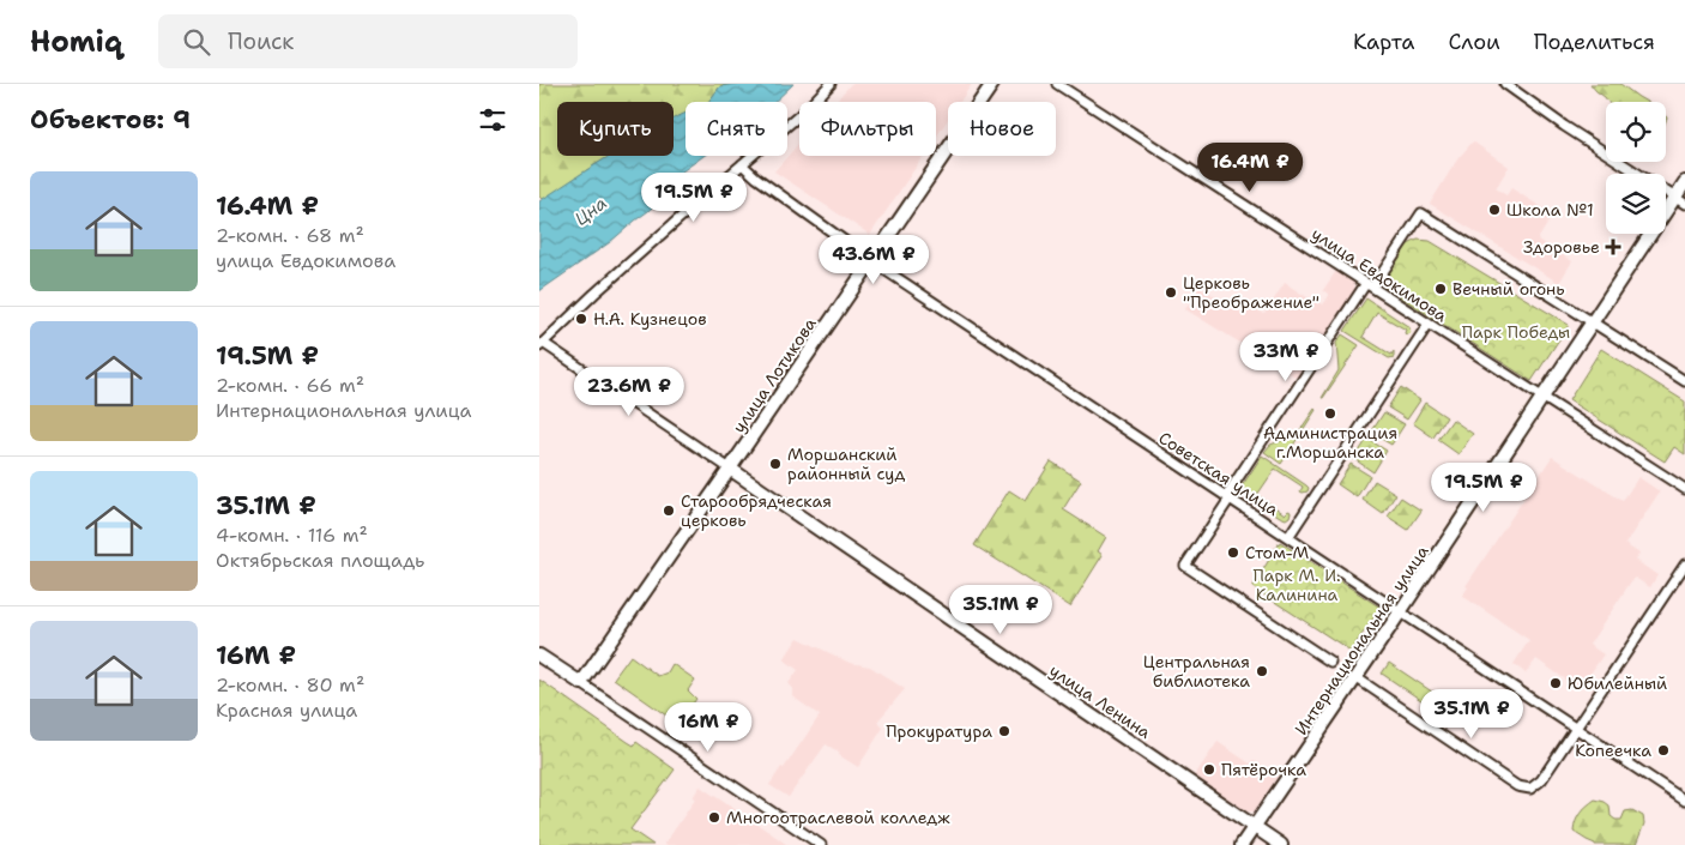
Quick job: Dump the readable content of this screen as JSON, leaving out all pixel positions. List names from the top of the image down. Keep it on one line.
{"streets":{"street":["улица Евдокимова","улица Лотикова","Советская улица","Интернациональная улица","улица Ленина"]},"crossings":[["улица Евдокимова","Интернациональная улица"],["улица Лотикова","Советская улица"],["улица Лотикова","улица Ленина"],["Советская улица","Интернациональная улица"],["Интернациональная улица","улица Ленина"]],"water":["Цна"],"parks":["Парк Победы","Парк М. И. Калинина"],"places":{"other":["Школа №1","Вечный огонь","Церковь \"Преображение\"","Н.А. Кузнецов","Администрация г.Моршанска","Моршанский районный суд","Старообрядческая церковь","Стом-М","Центральная библиотека","Юбилейный","Прокуратура","Копеечка","Пятёрочка","Многоотраслевой колледж"],"health":["Здоровье"]},"page":{"header":"Homiq","search":"Поиск","nav":["Карта","Слои","Поделиться"],"heading":"Объектов: 9","chip":["Купить","Снять","Фильтры","Новое"],"price":["16.4M ₽","19.5M ₽","43.6M ₽","33M ₽","23.6M ₽","19.5M ₽","35.1M ₽","35.1M ₽","16M ₽"],"list":[{"name":"16.4M ₽","note":"2-комн. · 68 m² · улица Евдокимова"},{"name":"19.5M ₽","note":"2-комн. · 66 m² · Интернациональная улица"},{"name":"35.1M ₽","note":"4-комн. · 116 m² · Октябрьская площадь"},{"name":"16M ₽","note":"2-комн. · 80 m² · Красная улица"}]}}
